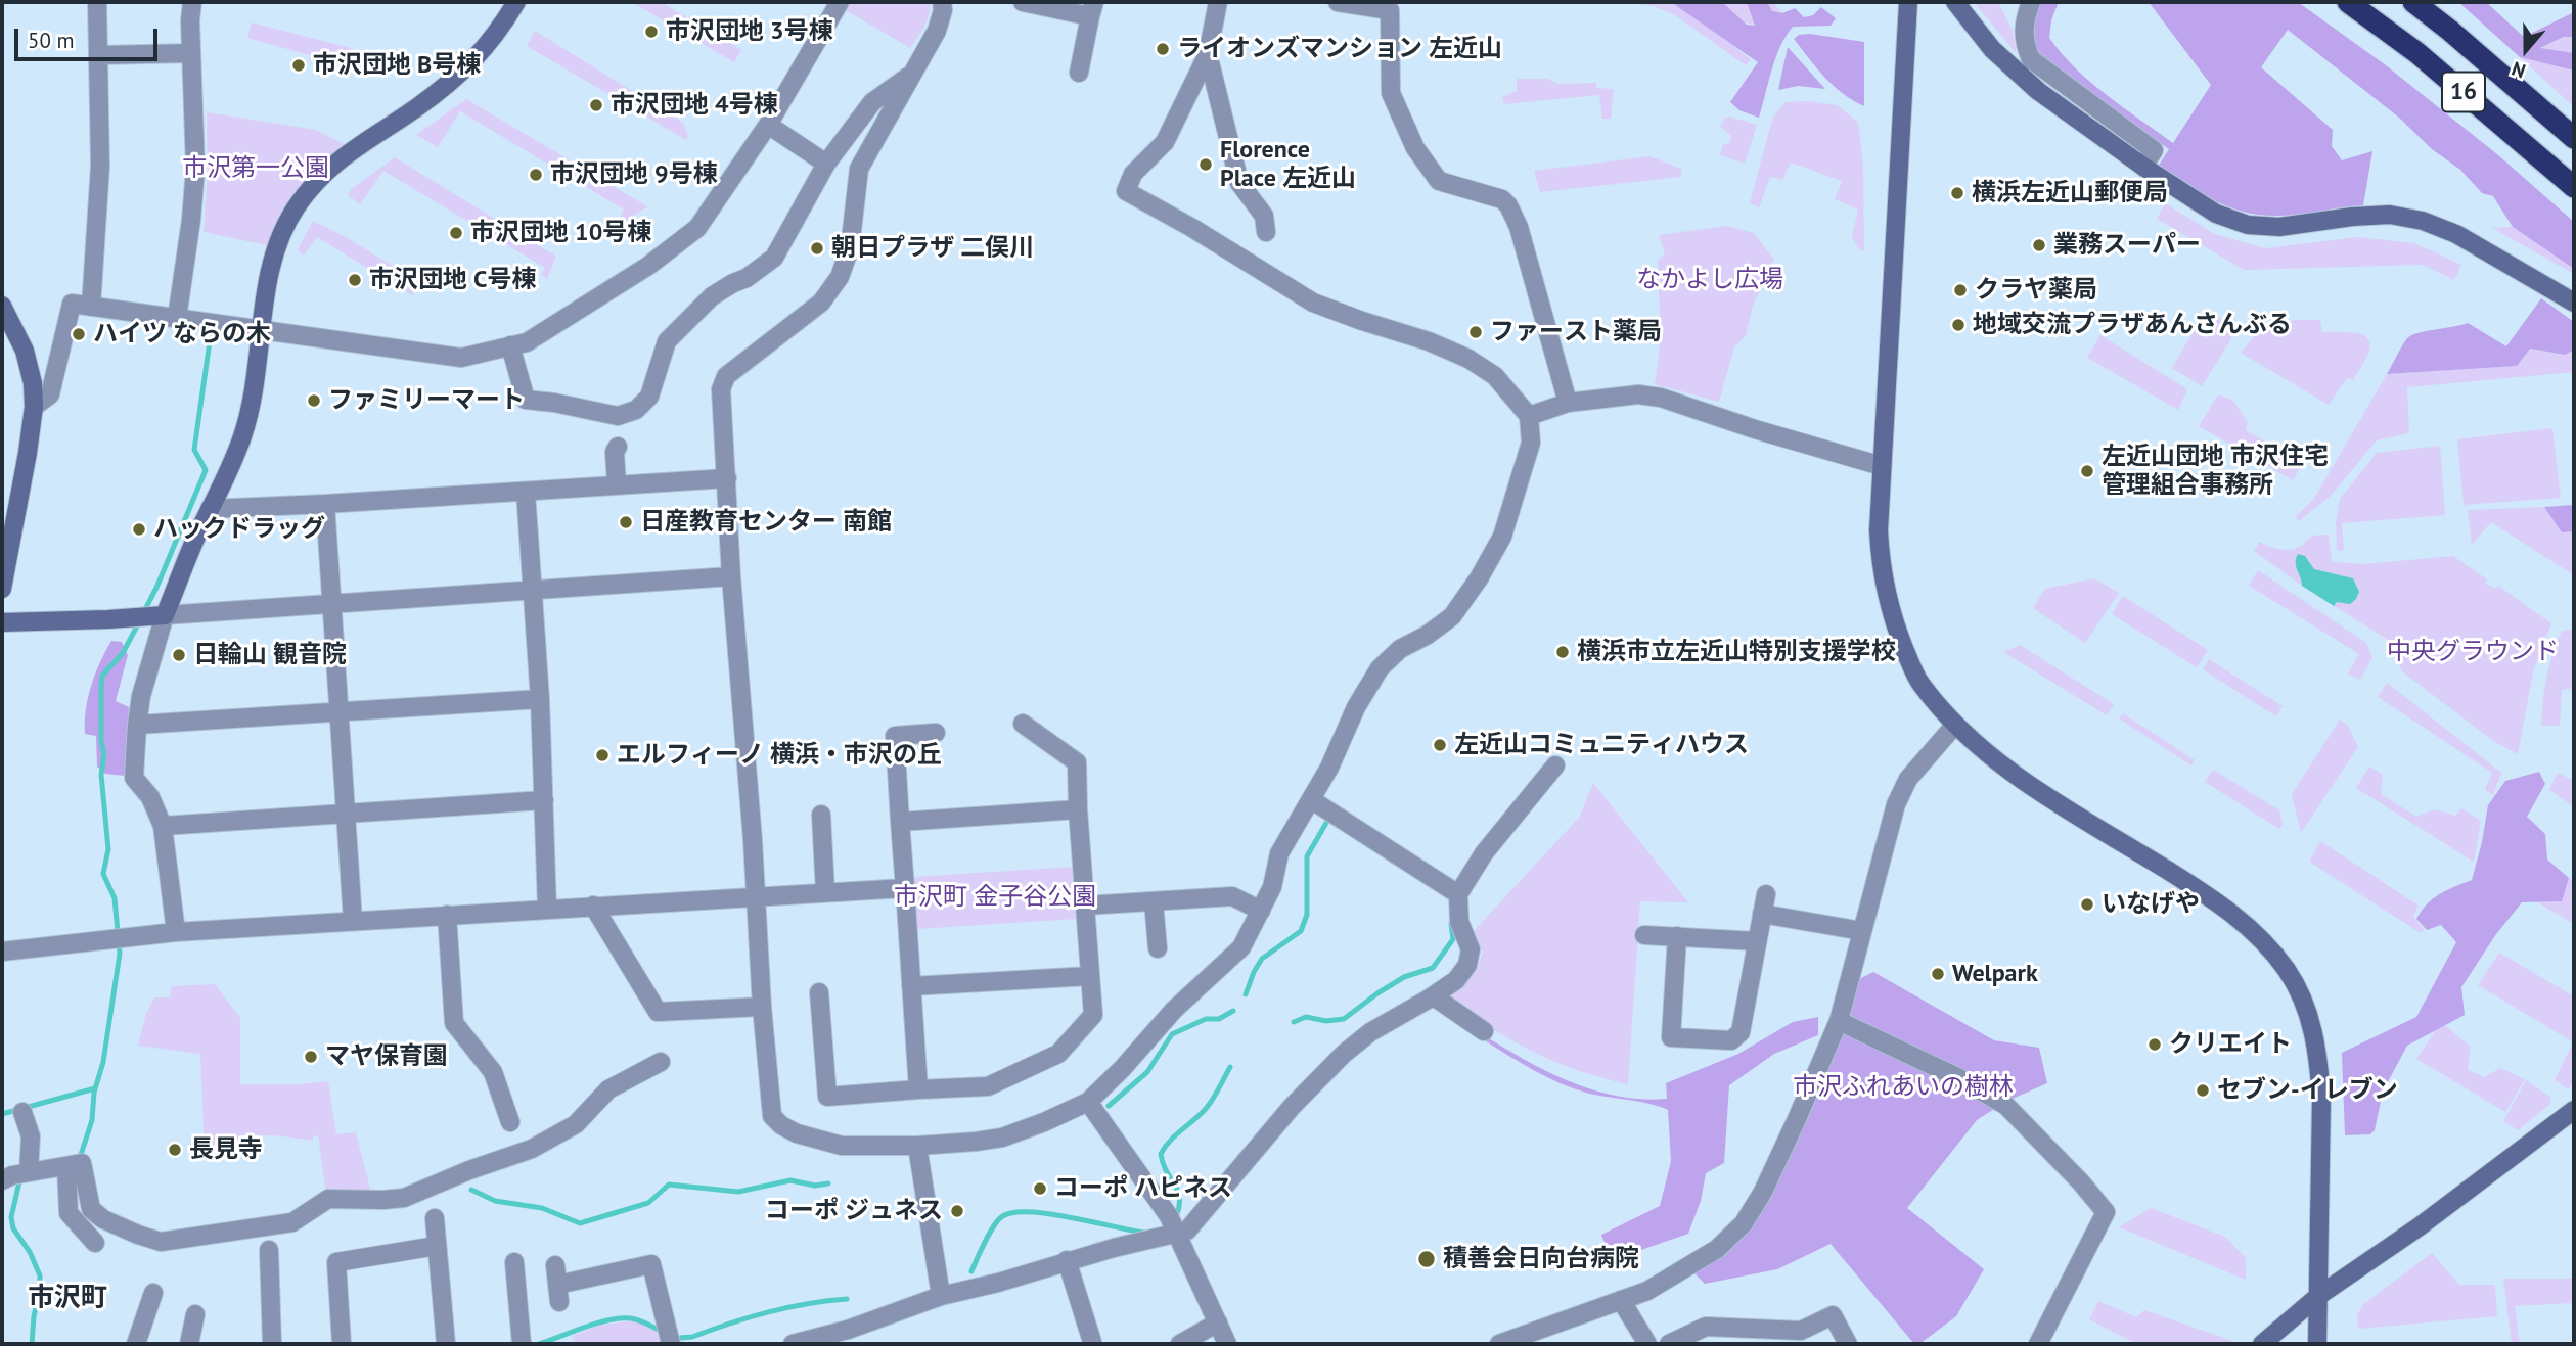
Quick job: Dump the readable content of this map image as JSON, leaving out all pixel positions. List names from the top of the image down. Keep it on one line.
{"streets":{"highway":["16"]},"districts":["市沢町"],"parks":["市沢第一公園","なかよし広場","中央グラウンド","市沢町 金子谷公園","市沢ふれあいの樹林"],"places":["市沢団地 3号棟","ライオンズマンション 左近山","市沢団地 B号棟","市沢団地 4号棟","Florence Place 左近山","市沢団地 9号棟","横浜左近山郵便局","市沢団地 10号棟","業務スーパー","朝日プラザ 二俣川","市沢団地 C号棟","クラヤ薬局","地域交流プラザあんさんぶる","ファースト薬局","ハイツ ならの木","ファミリーマート","左近山団地 市沢住宅 管理組合事務所","日産教育センター 南館","ハックドラッグ","横浜市立左近山特別支援学校","日輪山 観音院","左近山コミュニティハウス","エルフィーノ 横浜・市沢の丘","いなげや","Welpark","クリエイト","マヤ保育園","セブン-イレブン","長見寺","コーポ ハピネス","コーポ ジュネス","積善会日向台病院"],"scale_bar":"50 m","north":"bottom"}
